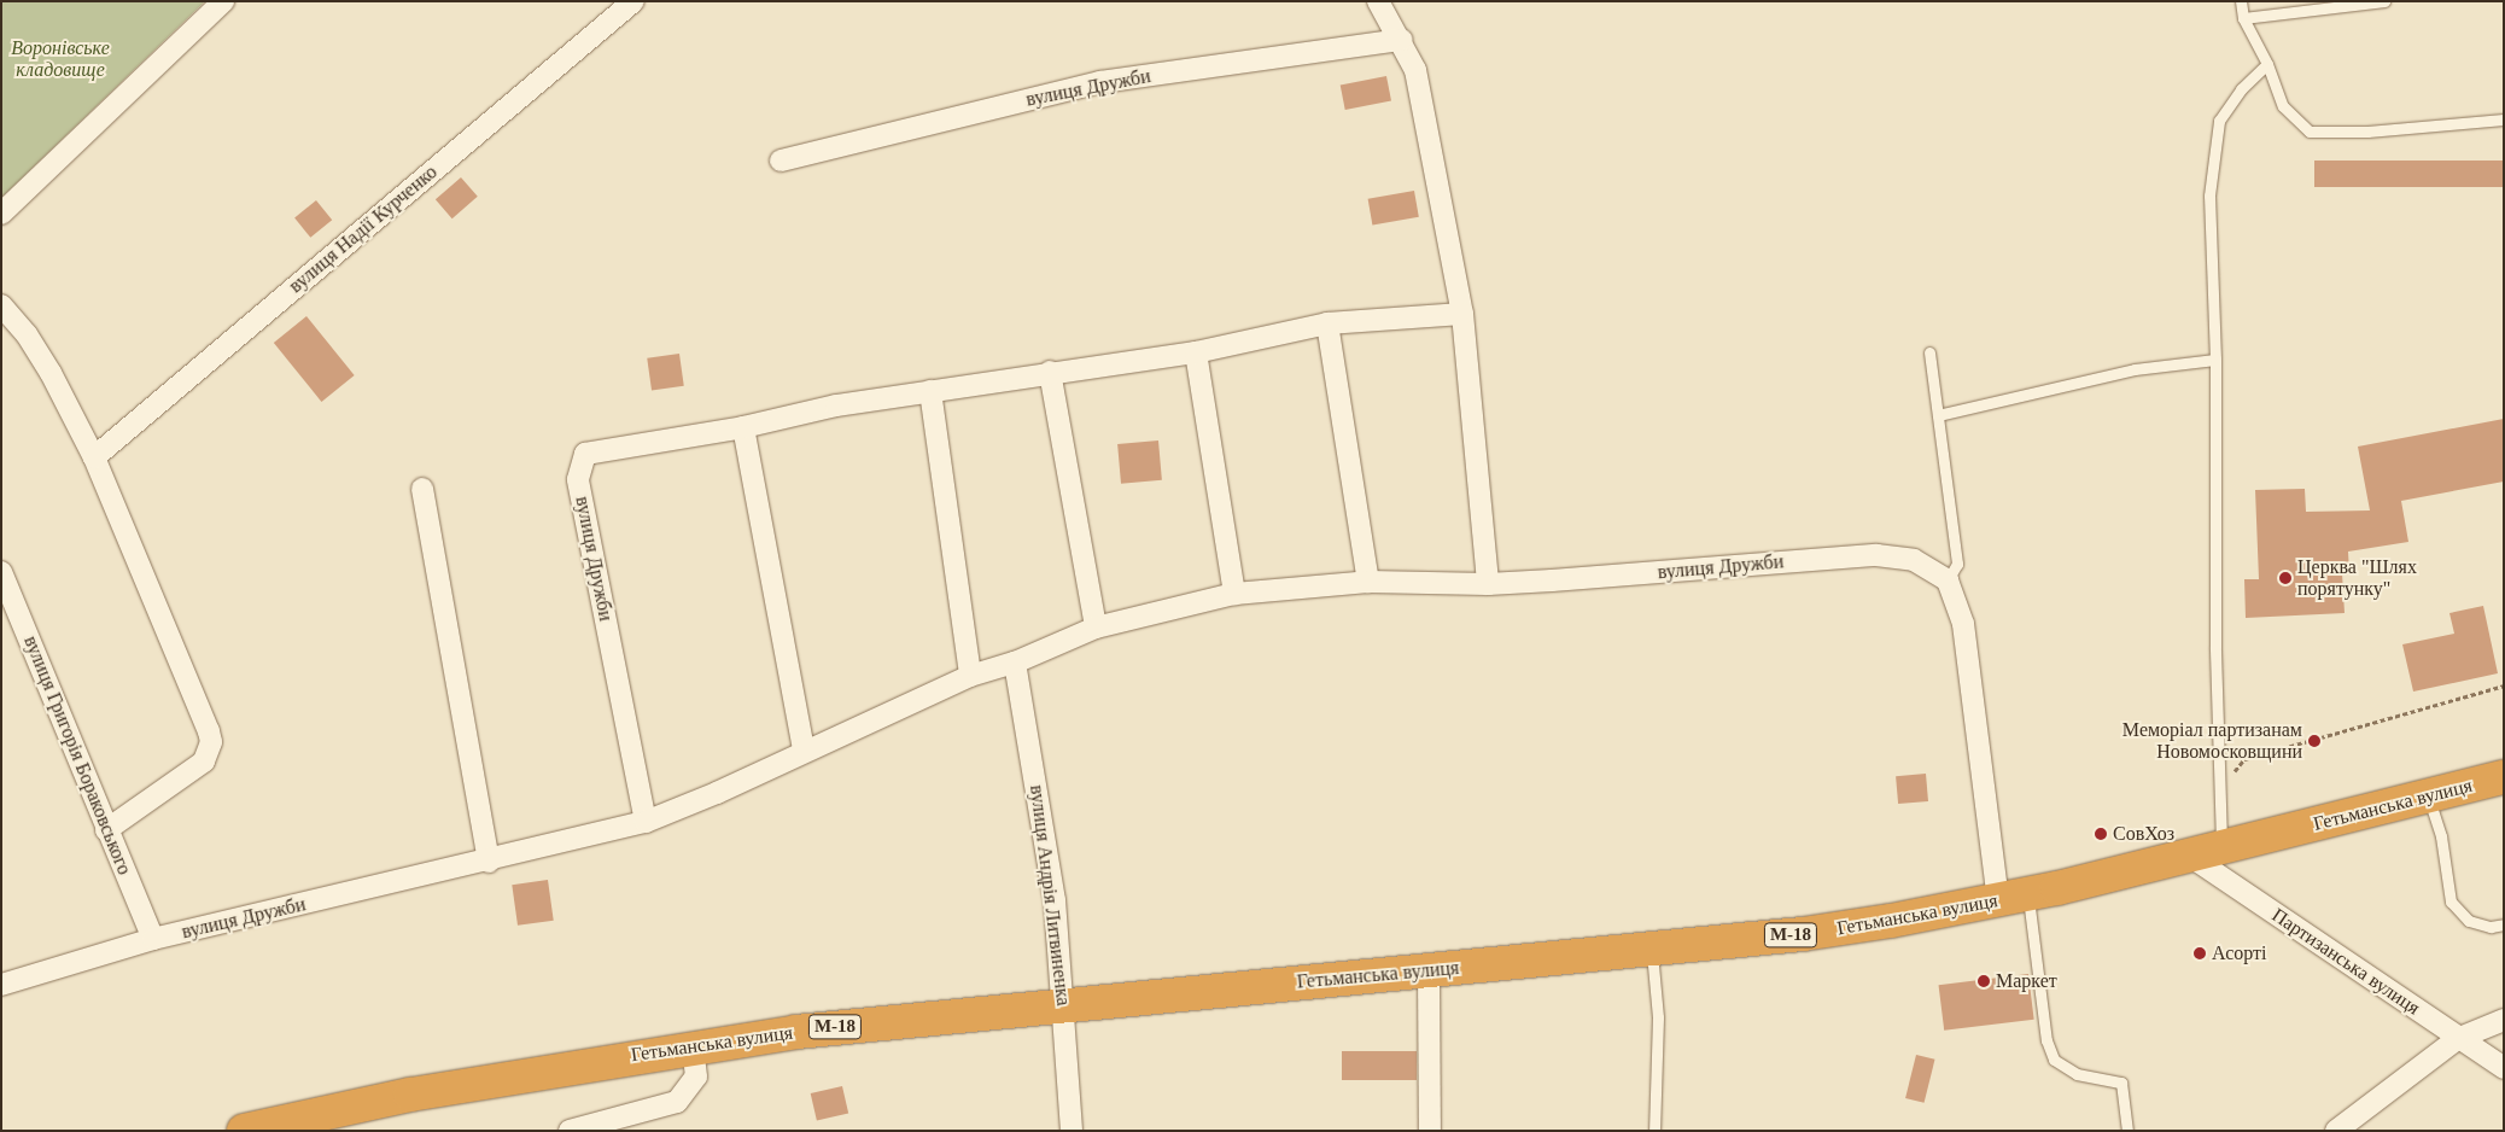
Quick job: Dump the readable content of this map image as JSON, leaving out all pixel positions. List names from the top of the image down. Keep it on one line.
{"streets":{"highway":["Гетьманська вулиця","М-18"],"street":["вулиця Дружби","вулиця Надії Курченко","вулиця Григорія Бораковського","вулиця Андрія Литвиненка","Партизанська вулиця"]},"crossings":[["вулиця Дружби","вулиця Григорія Бораковського"],["вулиця Дружби","вулиця Андрія Литвиненка"],["Гетьманська вулиця","вулиця Андрія Литвиненка"],["Гетьманська вулиця","Партизанська вулиця"]],"parks":["Воронівське кладовище"],"places":["Церква \"Шлях порятунку\"","Меморіал партизанам Новомосковщини","СовХоз","Асорті","Маркет"]}
